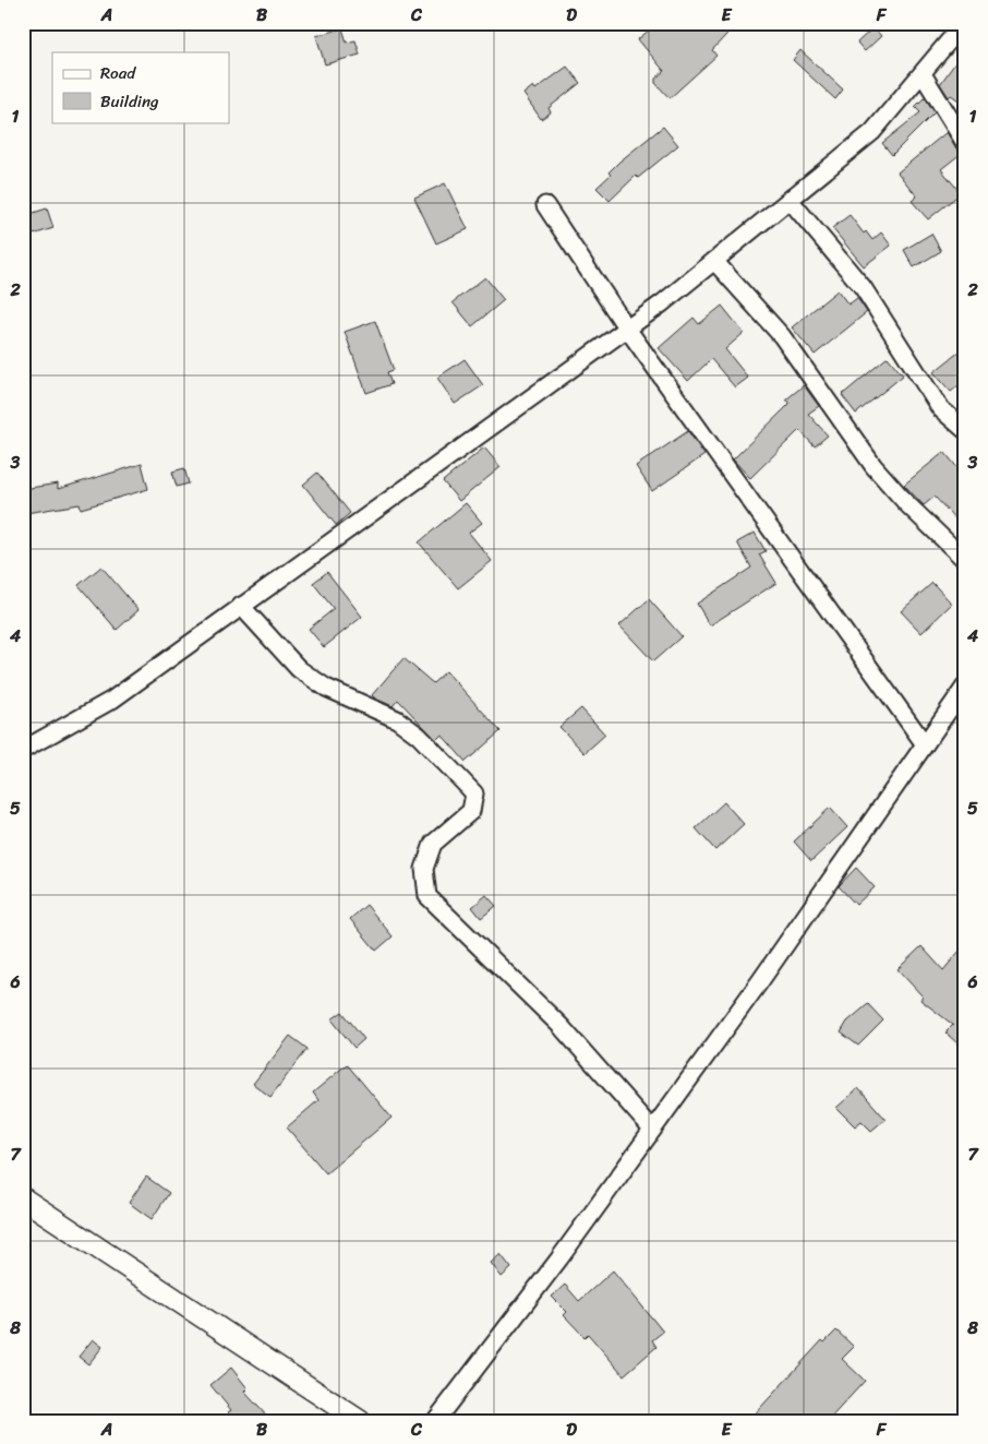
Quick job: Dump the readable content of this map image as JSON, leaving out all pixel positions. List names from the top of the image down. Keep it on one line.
{"legend":["Road","Building"],"grid":{"columns":["A","B","C","D","E","F"],"rows":["1","2","3","4","5","6","7","8"]}}
